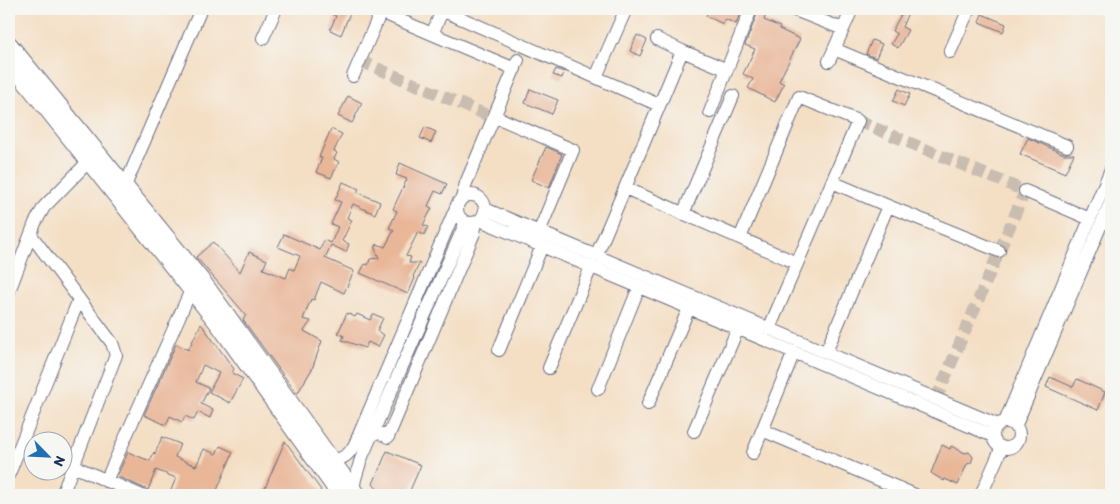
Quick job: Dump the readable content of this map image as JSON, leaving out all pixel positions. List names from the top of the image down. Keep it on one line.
{"north":"bottom right"}
